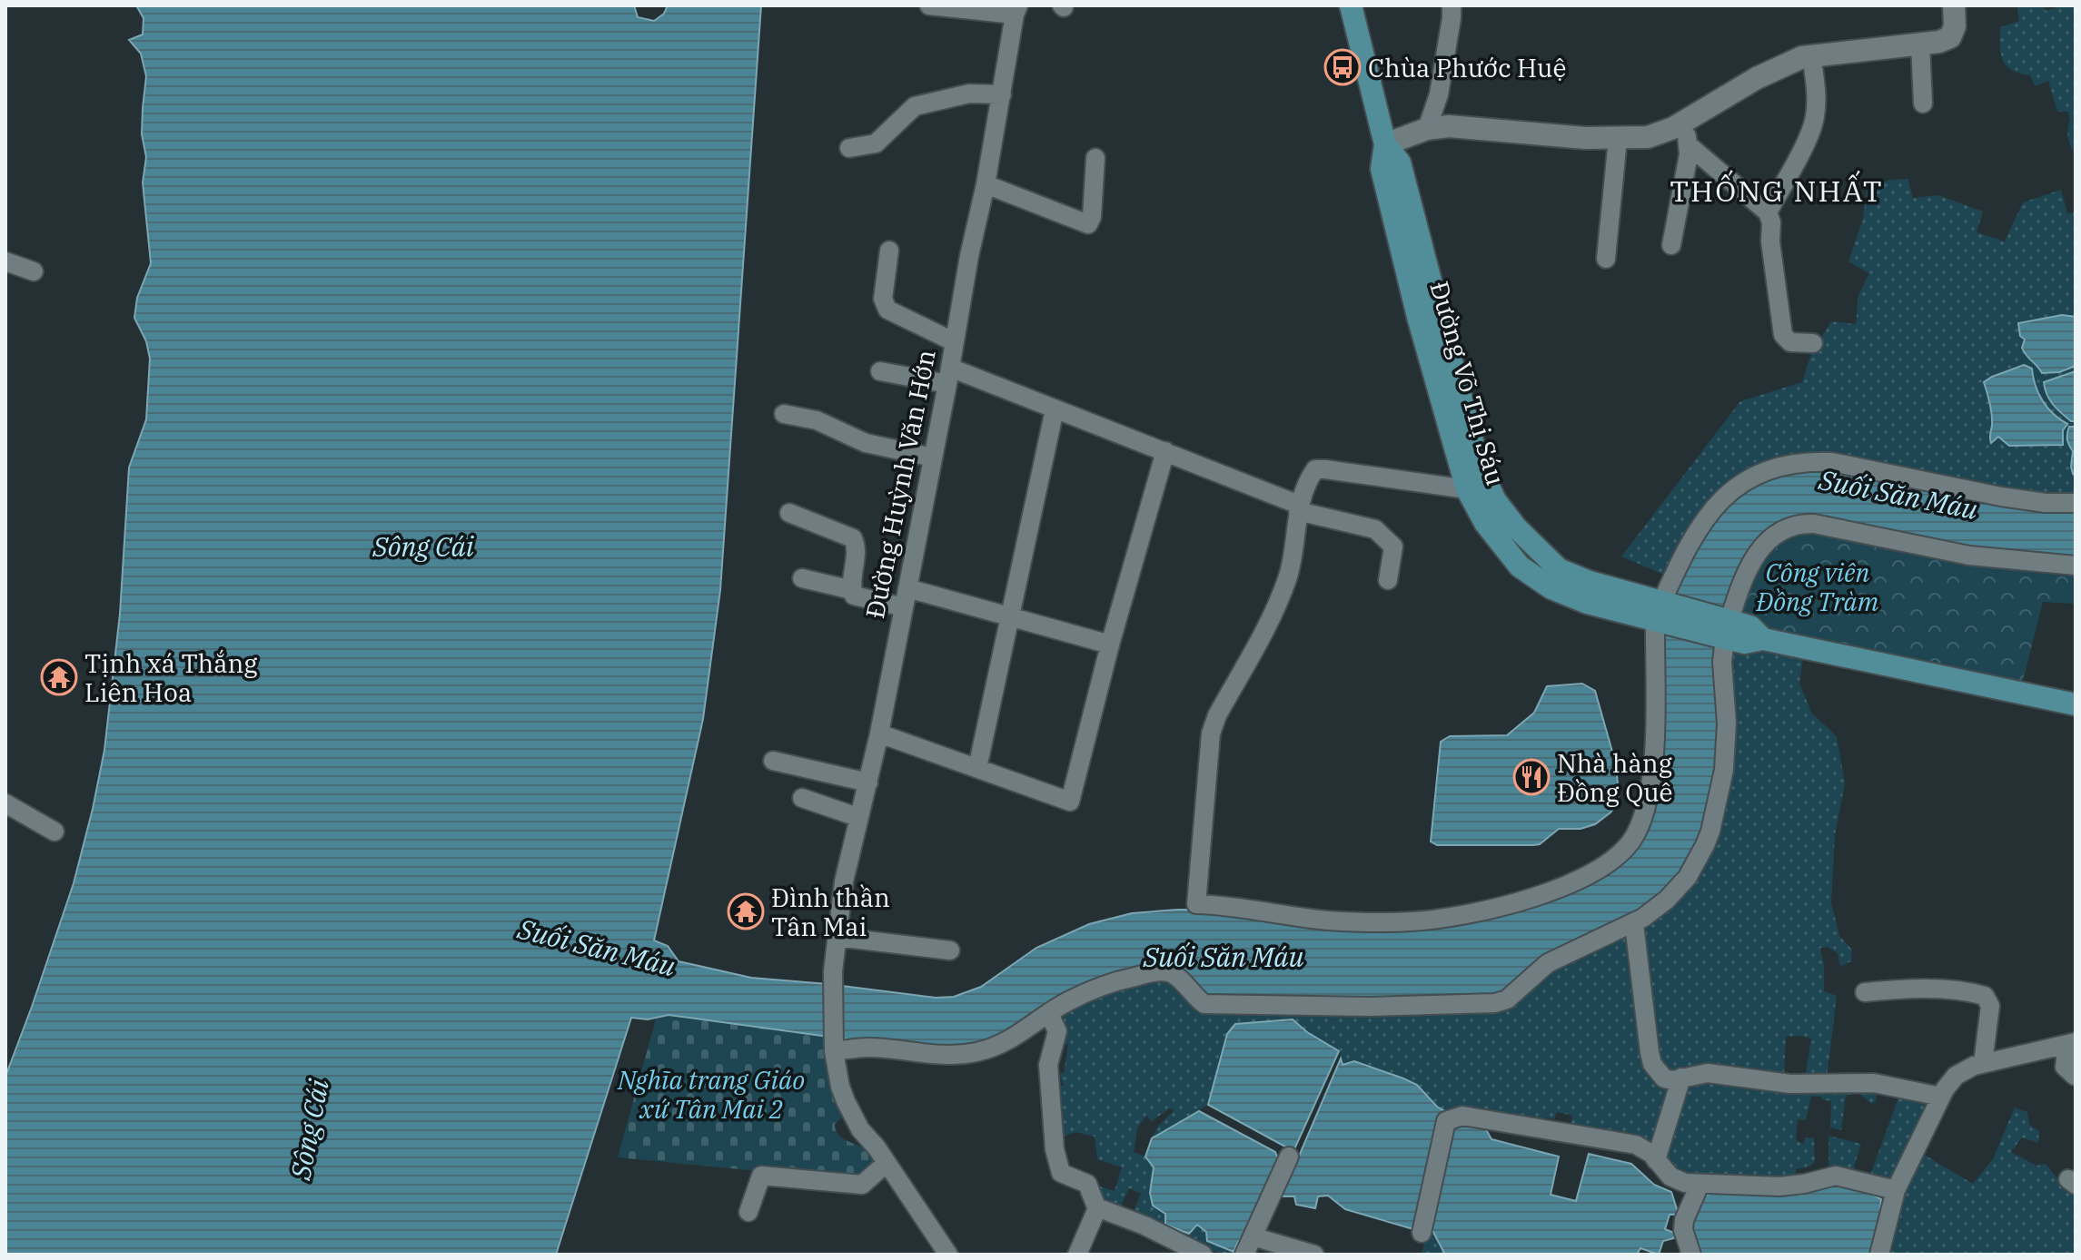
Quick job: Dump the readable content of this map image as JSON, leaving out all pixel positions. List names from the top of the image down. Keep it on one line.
{"streets":{"main road":["Đường Võ Thị Sáu"],"street":["Đường Huỳnh Văn Hớn"]},"districts":["THỐNG NHẤT"],"water":["Suối Săn Máu","Sông Cái"],"parks":["Công viên Đồng Tràm","Nghĩa trang Giáo xứ Tân Mai 2"],"places":{"bus stop":["Chùa Phước Huệ"],"temple":["Tịnh xá Thắng Liên Hoa","Đình thần Tân Mai"],"restaurant":["Nhà hàng Đồng Quê"]}}
